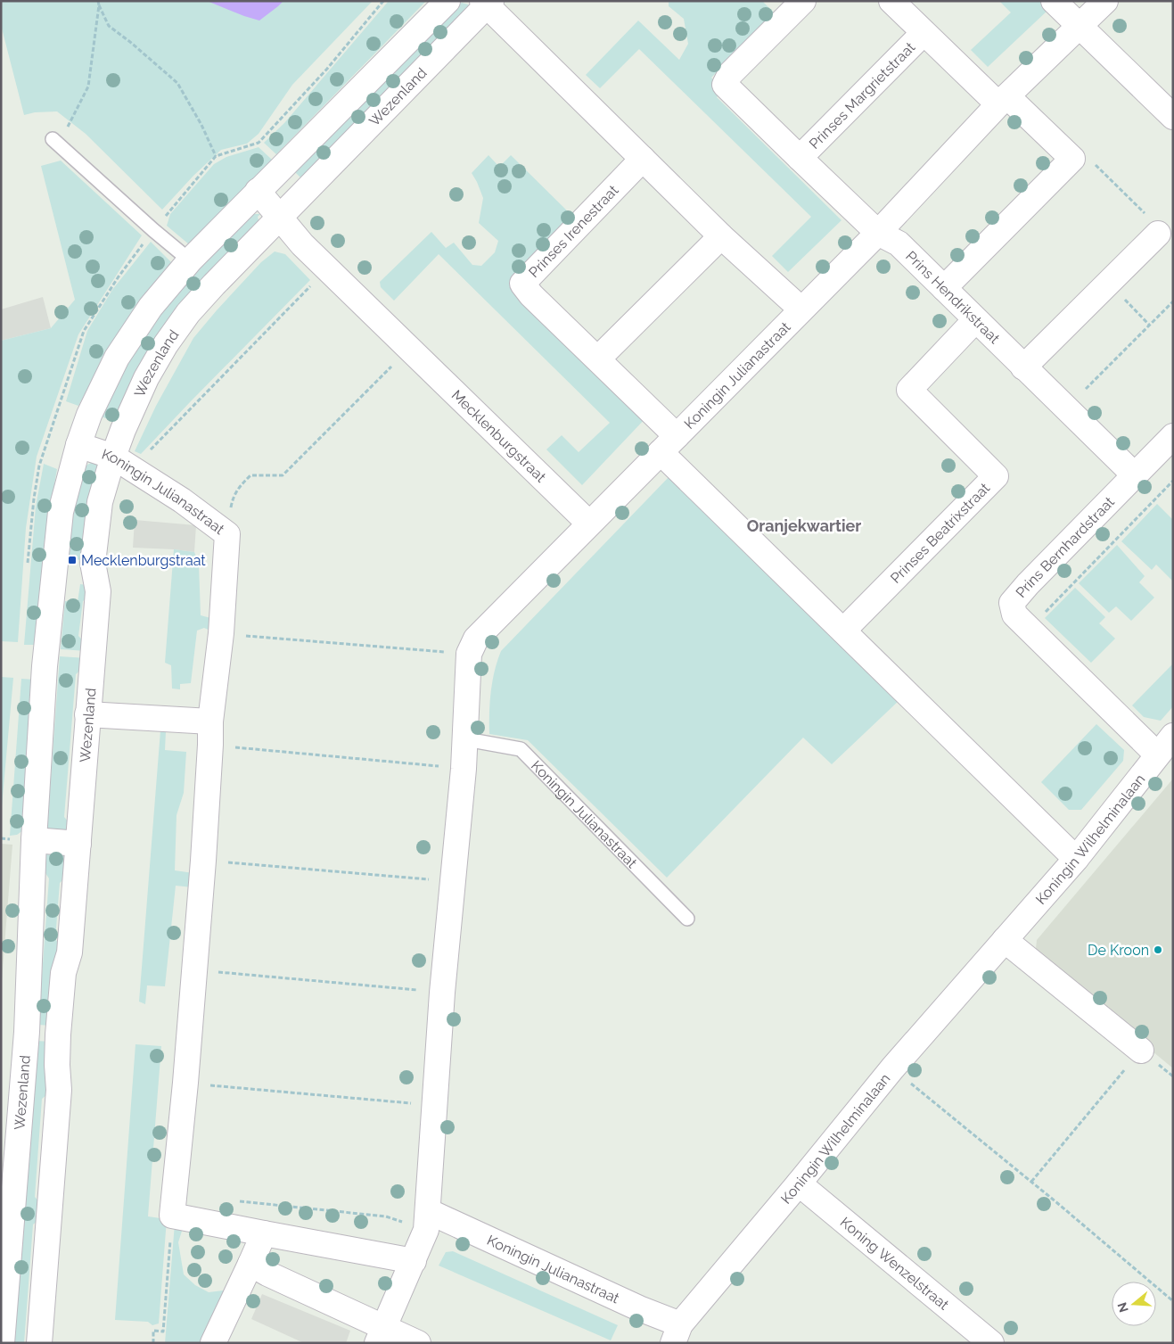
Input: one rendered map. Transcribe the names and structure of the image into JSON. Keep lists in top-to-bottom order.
{
  "streets": {
    "street": [
      "Prinses Margrietstraat",
      "Wezenland",
      "Prinses Irenestraat",
      "Prins Hendrikstraat",
      "Koningin Julianastraat",
      "Mecklenburgstraat",
      "Prinses Beatrixstraat",
      "Prins Bernhardstraat",
      "Koningin Wilhelminalaan",
      "Koning Wenzelstraat"
    ]
  },
  "crossings": [
    ["Prinses Margrietstraat", "Prins Hendrikstraat"],
    ["Prinses Margrietstraat", "Koningin Julianastraat"],
    ["Wezenland", "Koningin Julianastraat"],
    ["Wezenland", "Mecklenburgstraat"],
    ["Prinses Irenestraat", "Koningin Julianastraat"],
    ["Prins Hendrikstraat", "Koningin Julianastraat"],
    ["Prins Hendrikstraat", "Prinses Beatrixstraat"],
    ["Prins Hendrikstraat", "Prins Bernhardstraat"],
    ["Koningin Julianastraat", "Mecklenburgstraat"],
    ["Koningin Julianastraat", "Koningin Wilhelminalaan"],
    ["Prins Bernhardstraat", "Koningin Wilhelminalaan"],
    ["Koningin Wilhelminalaan", "Koning Wenzelstraat"]
  ],
  "districts": ["Oranjekwartier"],
  "places": {
    "transit": ["Mecklenburgstraat"],
    "other": ["De Kroon"]
  },
  "north": "left"
}
